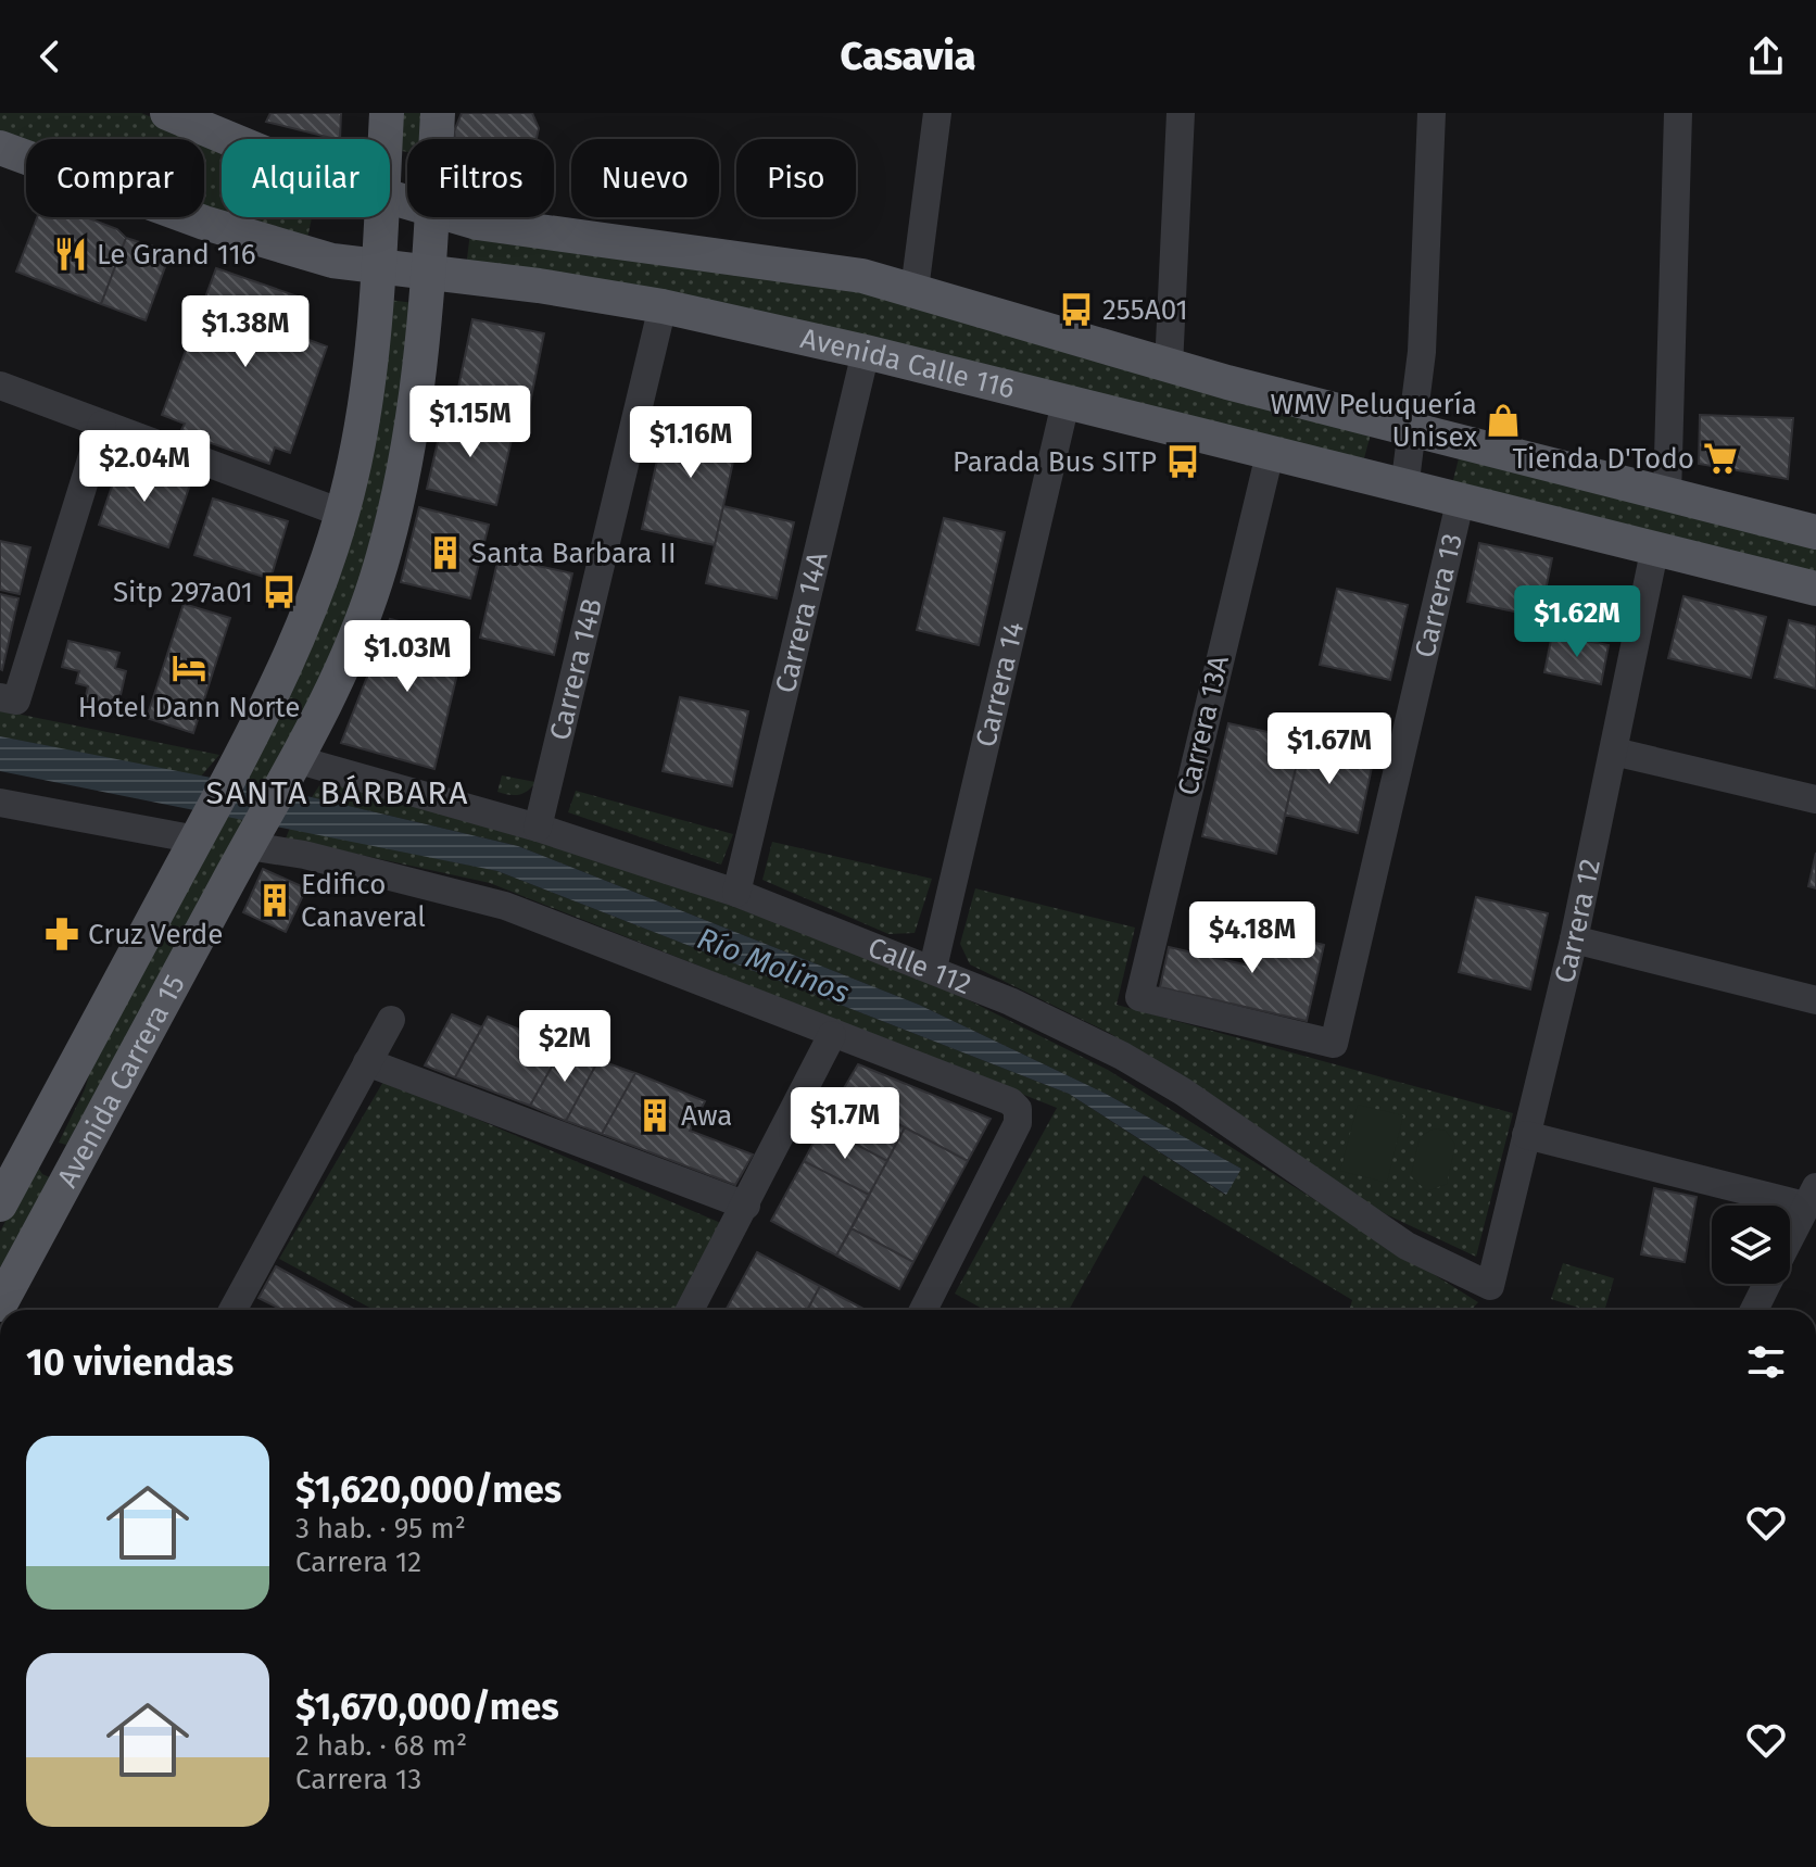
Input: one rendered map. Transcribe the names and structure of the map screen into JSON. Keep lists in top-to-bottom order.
{
  "streets": {
    "main road": ["Avenida Calle 116", "Avenida Carrera 15"],
    "street": [
      "Carrera 13",
      "Carrera 14A",
      "Carrera 14B",
      "Carrera 14",
      "Carrera 13A",
      "Carrera 12",
      "Calle 112"
    ]
  },
  "crossings": [
    ["Avenida Calle 116", "Carrera 13"],
    ["Avenida Calle 116", "Carrera 14A"],
    ["Avenida Calle 116", "Carrera 14B"],
    ["Avenida Calle 116", "Carrera 14"],
    ["Avenida Calle 116", "Carrera 13A"],
    ["Avenida Calle 116", "Carrera 12"],
    ["Avenida Calle 116", "Avenida Carrera 15"],
    ["Carrera 13", "Carrera 13A"],
    ["Carrera 14A", "Calle 112"],
    ["Carrera 14B", "Calle 112"],
    ["Carrera 14", "Calle 112"],
    ["Carrera 12", "Calle 112"],
    ["Calle 112", "Avenida Carrera 15"]
  ],
  "districts": ["SANTA BÁRBARA"],
  "water": ["Río Molinos"],
  "places": {
    "restaurant": ["Le Grand 116"],
    "bus stop": ["255A01", "Parada Bus SITP", "Sitp 297a01"],
    "shop": ["WMV Peluquería Unisex"],
    "supermarket": ["Tienda D'Todo"],
    "building": ["Santa Barbara II", "Edifico Canaveral", "Awa"],
    "hotel": ["Hotel Dann Norte"],
    "pharmacy": ["Cruz Verde"]
  },
  "page": {
    "header": "Casavia",
    "chip": [
      "Comprar",
      "Alquilar",
      "Filtros",
      "Nuevo",
      "Piso"
    ],
    "price": [
      "$1.38M",
      "$1.15M",
      "$1.16M",
      "$2.04M",
      "$1.62M",
      "$1.03M",
      "$1.67M",
      "$4.18M",
      "$2M",
      "$1.7M"
    ],
    "heading": "10 viviendas",
    "list": [
      {
        "name": "$1,620,000/mes",
        "note": "3 hab. · 95 m² · Carrera 12"
      },
      {
        "name": "$1,670,000/mes",
        "note": "2 hab. · 68 m² · Carrera 13"
      }
    ]
  }
}
